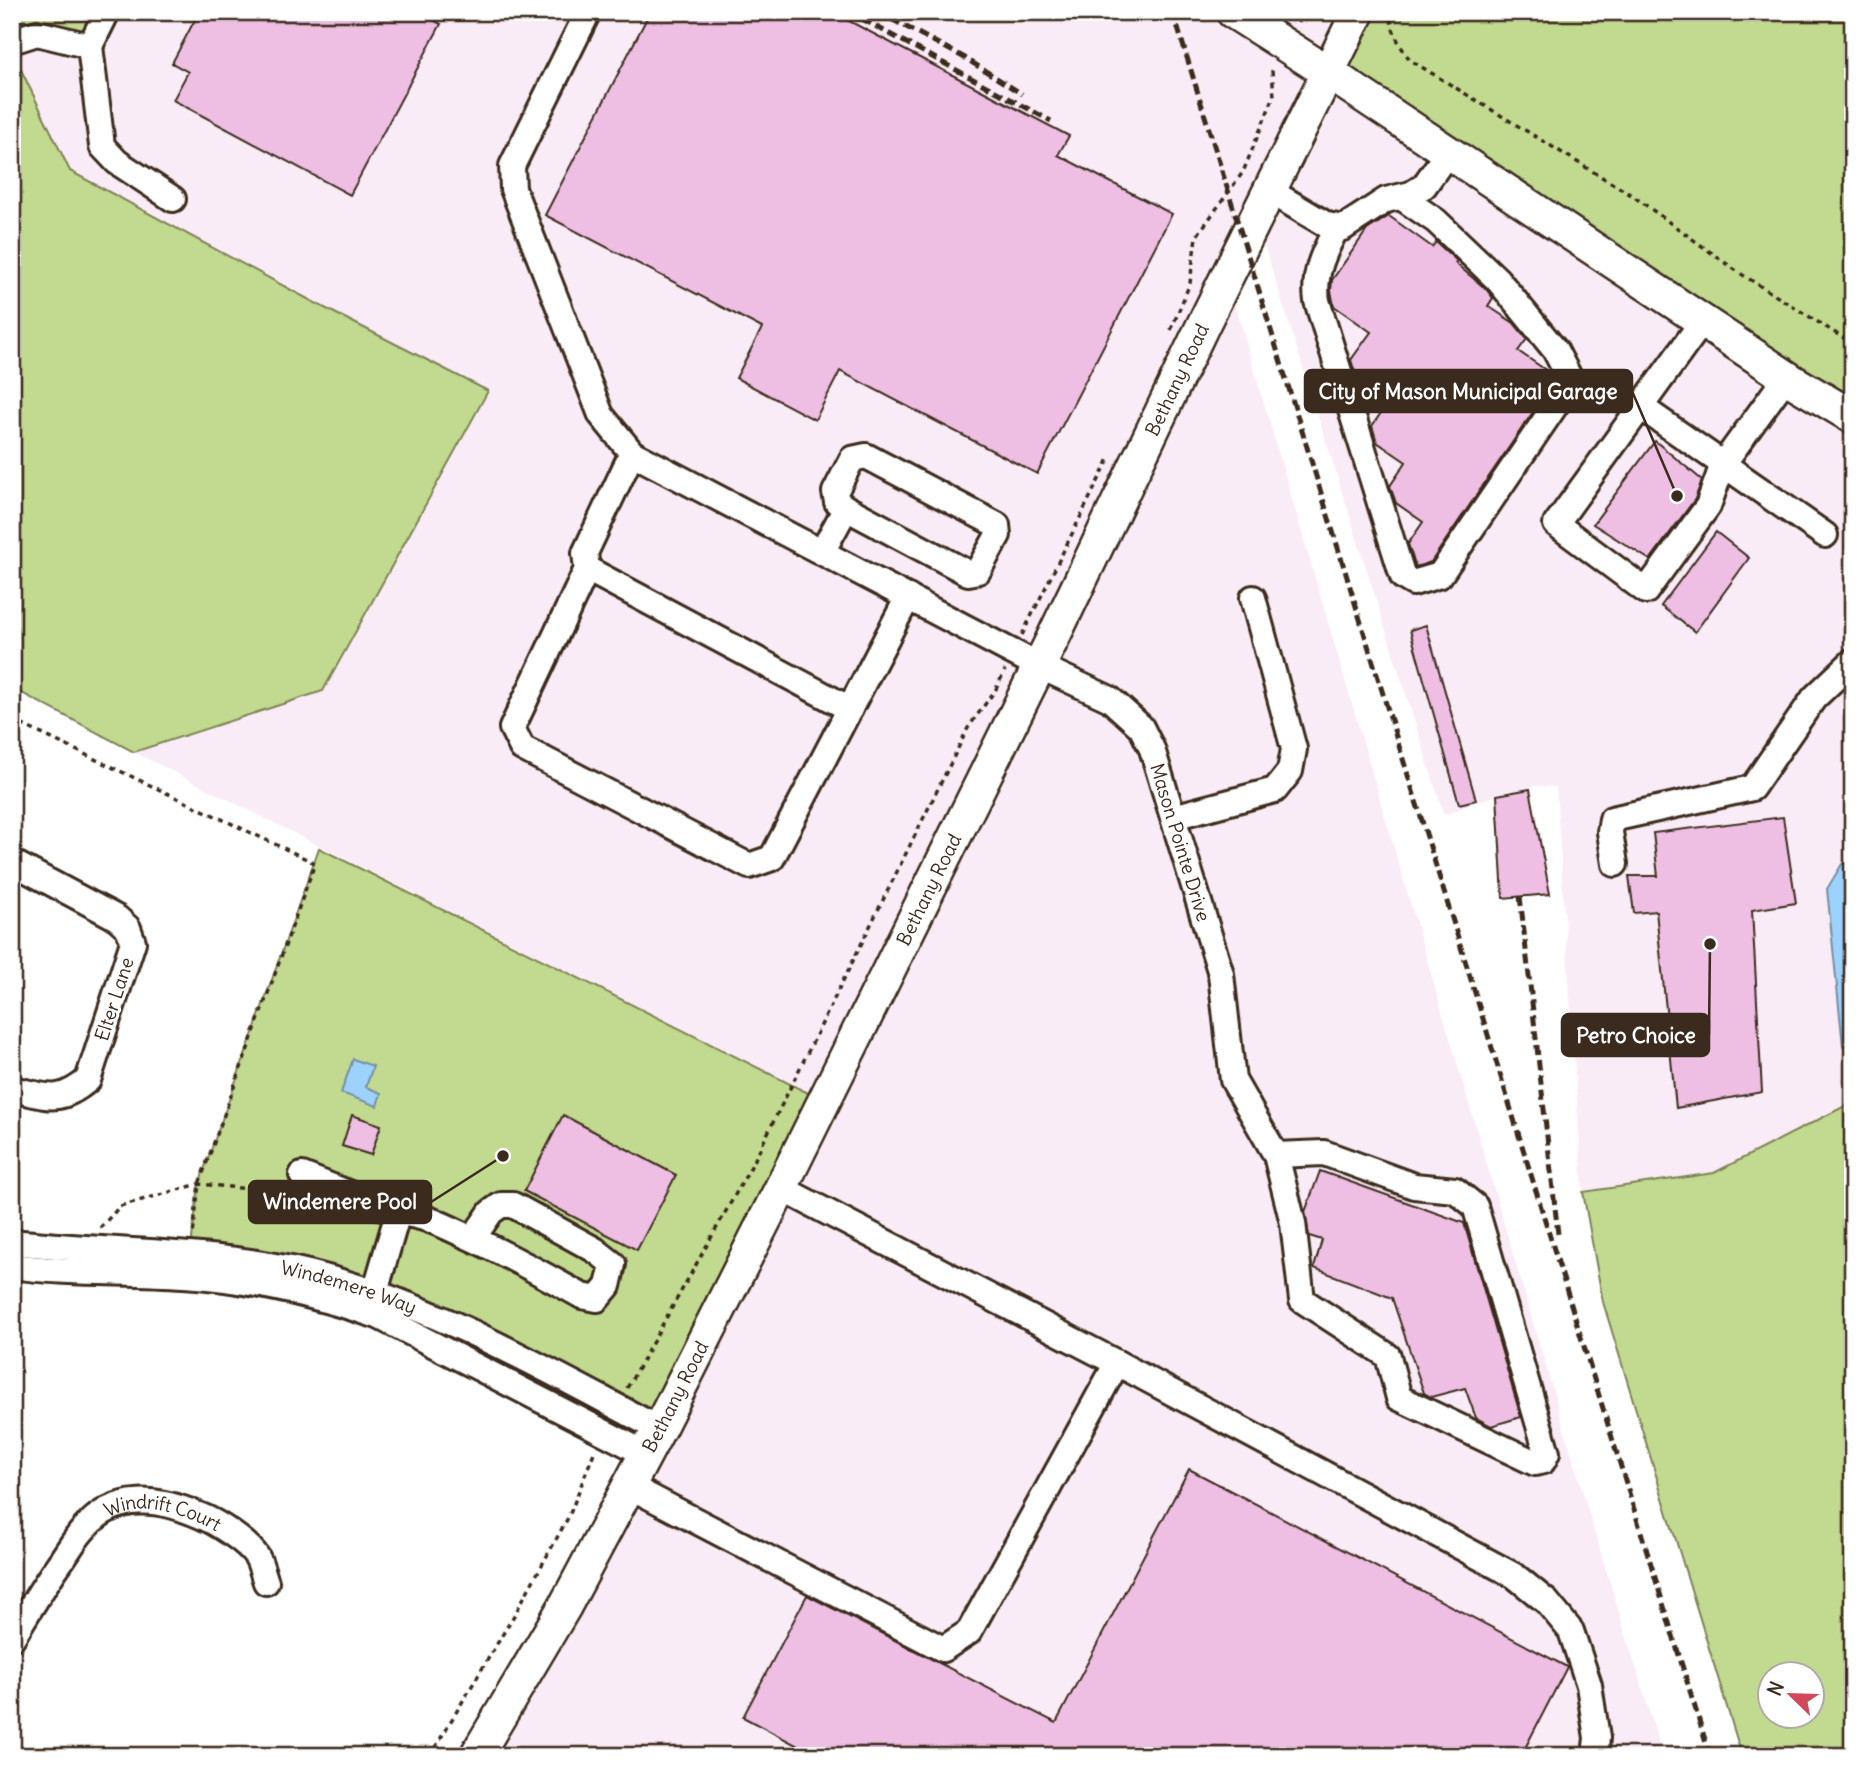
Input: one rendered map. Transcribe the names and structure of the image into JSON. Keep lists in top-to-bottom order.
{
  "streets": {
    "main road": ["Bethany Road"],
    "street": [
      "Mason Pointe Drive",
      "Elter Lane",
      "Windemere Way",
      "Windrift Court"
    ]
  },
  "crossings": [
    ["Bethany Road", "Mason Pointe Drive"],
    ["Bethany Road", "Windemere Way"]
  ],
  "places": ["City of Mason Municipal Garage", "Petro Choice", "Windemere Pool"],
  "north": "top left"
}
